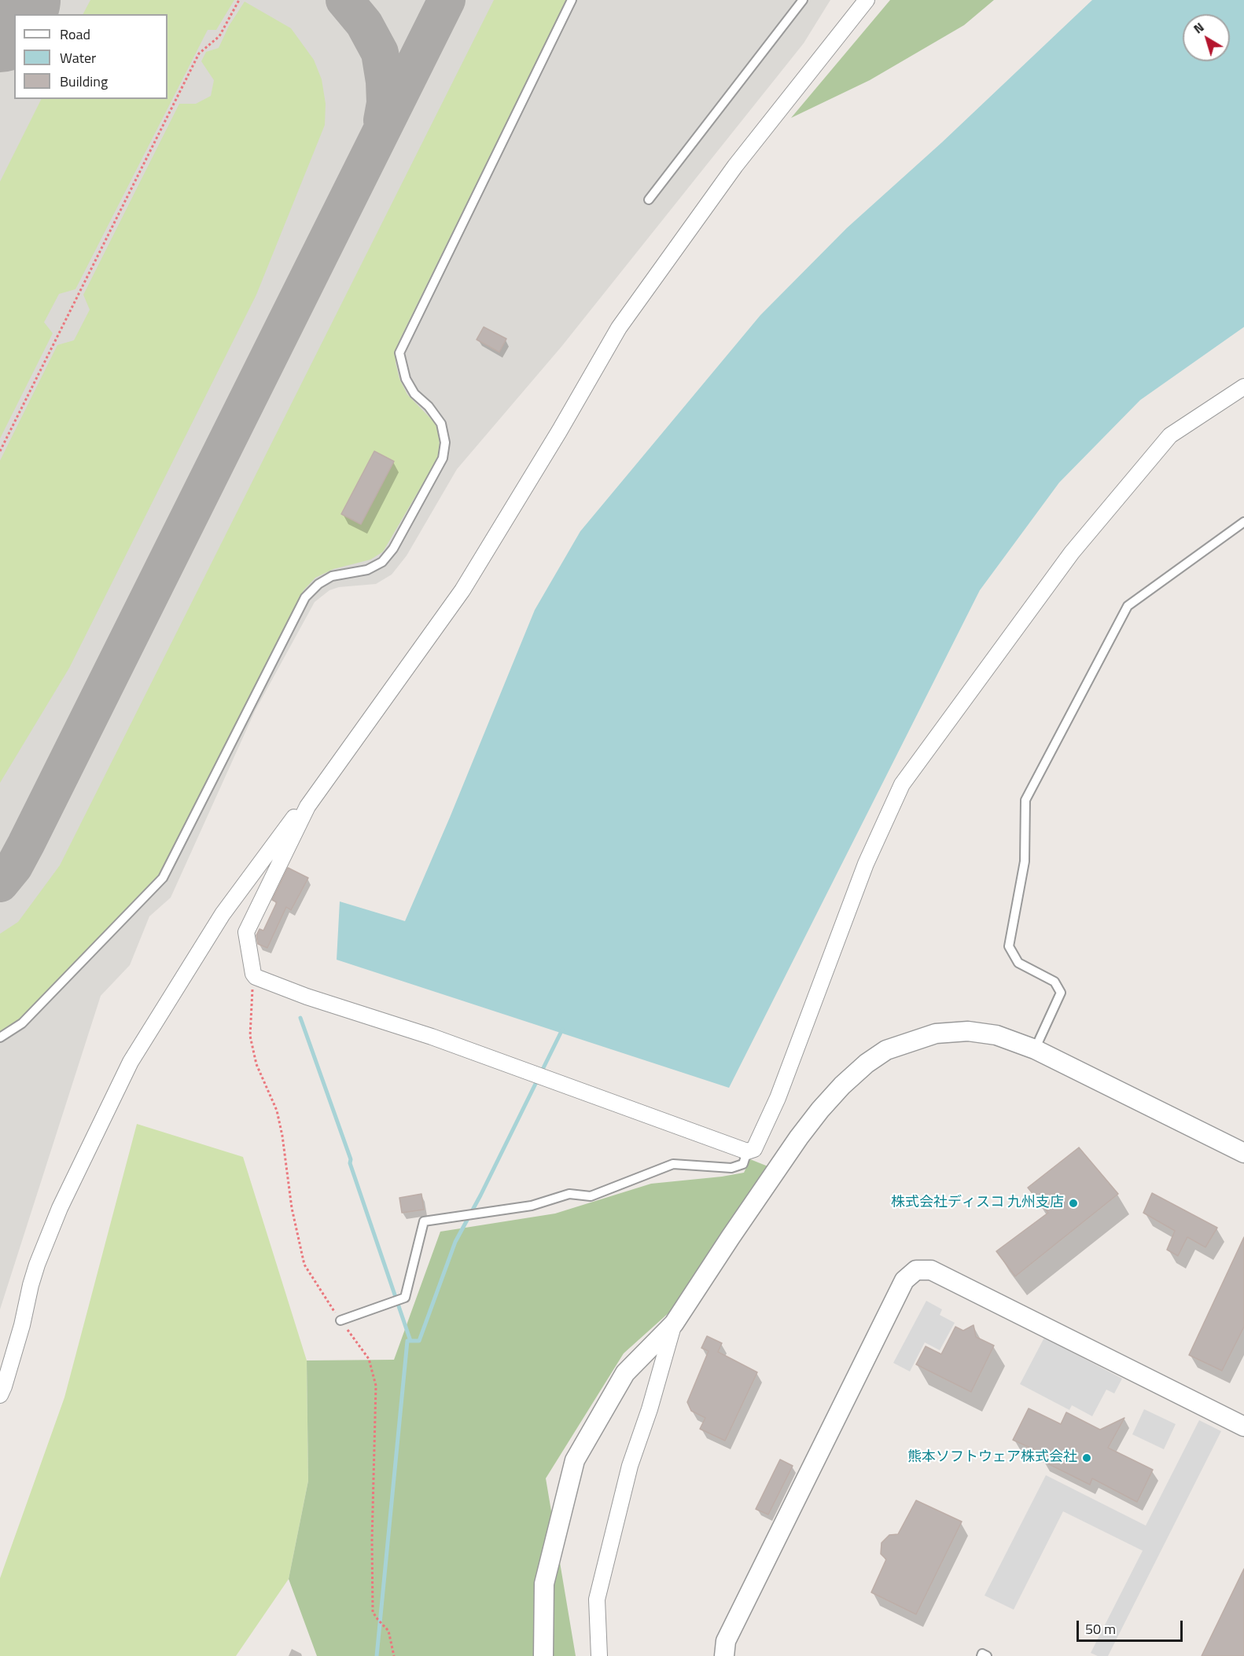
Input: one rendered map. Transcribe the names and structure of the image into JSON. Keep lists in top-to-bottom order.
{
  "places": ["株式会社ディスコ 九州支店", "熊本ソフトウェア株式会社"],
  "legend": ["Road", "Water", "Building"],
  "scale_bar": "50 m",
  "north": "top left"
}
